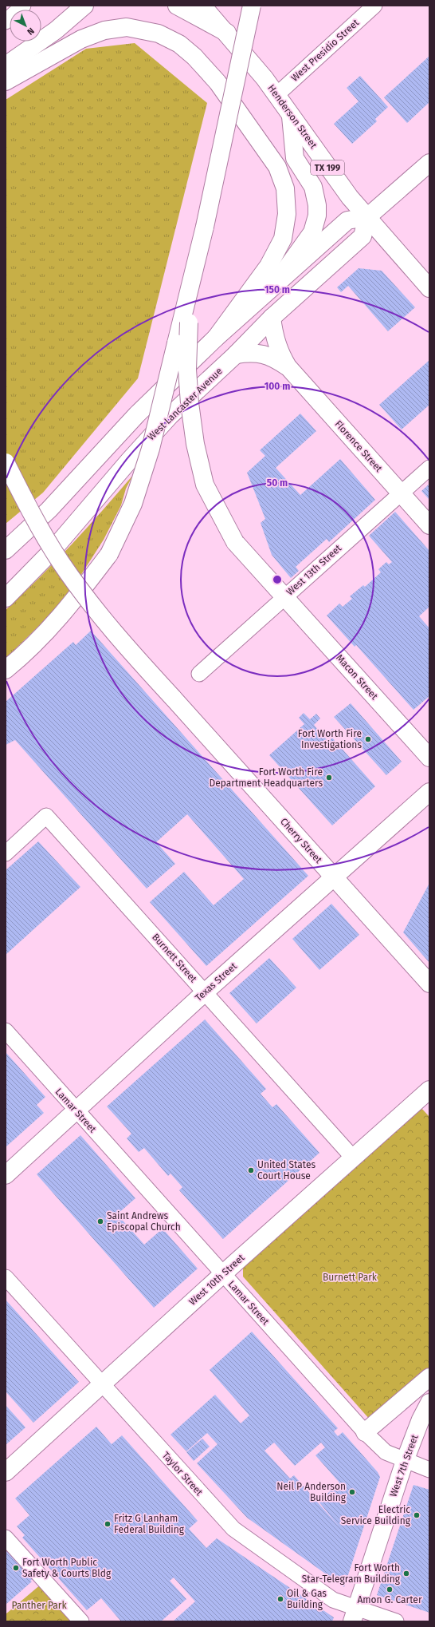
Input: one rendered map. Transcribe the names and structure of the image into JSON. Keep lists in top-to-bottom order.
{
  "streets": {
    "main road": [
      "Henderson Street",
      "TX 199",
      "West Lancaster Avenue",
      "Florence Street",
      "Macon Street",
      "Cherry Street",
      "Texas Street",
      "West 10th Street",
      "West 7th Street"
    ],
    "street": [
      "West Presidio Street",
      "West 13th Street",
      "Burnett Street",
      "Lamar Street",
      "Taylor Street"
    ]
  },
  "crossings": [
    ["West Presidio Street", "Henderson Street"],
    ["Henderson Street", "West Lancaster Avenue"],
    ["West Lancaster Avenue", "Florence Street"],
    ["Florence Street", "West 13th Street"],
    ["West 13th Street", "Macon Street"],
    ["Cherry Street", "Texas Street"],
    ["Burnett Street", "Texas Street"],
    ["Burnett Street", "West 10th Street"],
    ["Texas Street", "Lamar Street"],
    ["Lamar Street", "West 10th Street"],
    ["Lamar Street", "West 7th Street"],
    ["West 10th Street", "Taylor Street"],
    ["West 7th Street", "Taylor Street"]
  ],
  "parks": ["Burnett Park", "Panther Park"],
  "places": [
    "Fort Worth Fire Investigations",
    "Fort Worth Fire Department Headquarters",
    "United States Court House",
    "Saint Andrews Episcopal Church",
    "Neil P Anderson Building",
    "Electric Service Building",
    "Fritz G Lanham Federal Building",
    "Fort Worth Public Safety & Courts Bldg",
    "Fort Worth Star-Telegram Building",
    "Amon G. Carter",
    "Oil & Gas Building"
  ],
  "north": "bottom right",
  "rings": ["150 m", "100 m", "50 m"]
}
